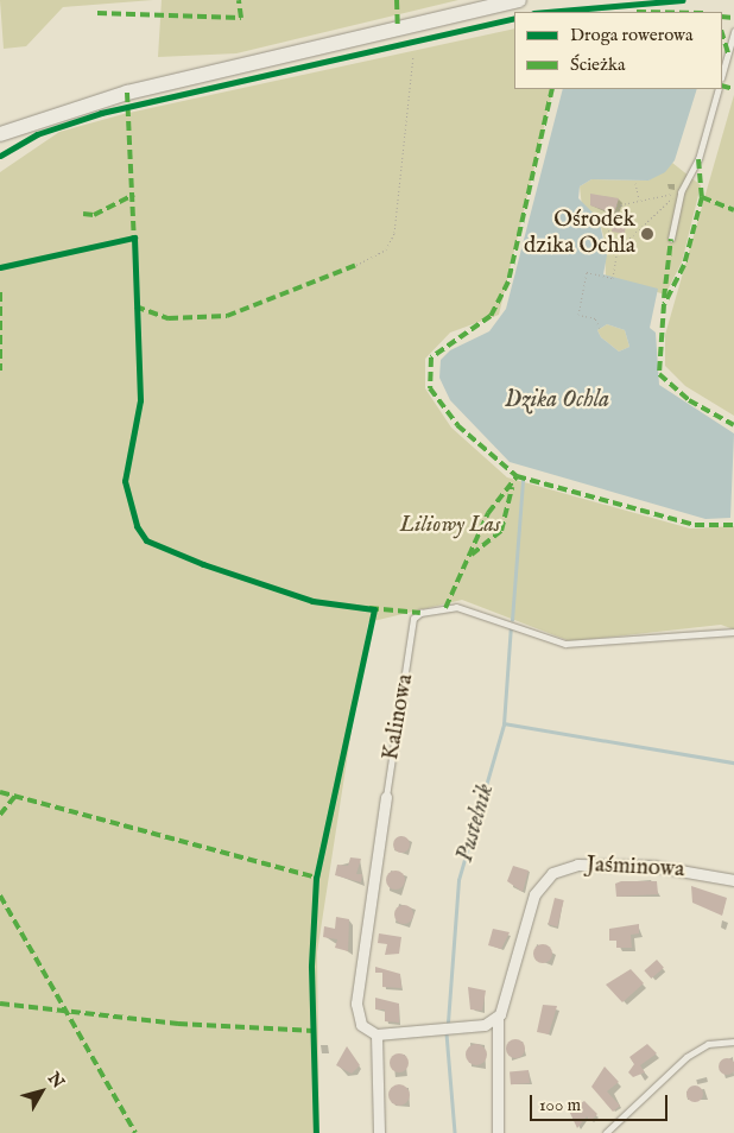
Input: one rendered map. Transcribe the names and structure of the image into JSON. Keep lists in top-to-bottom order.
{
  "streets": {
    "street": ["Kalinowa", "Jaśminowa"]
  },
  "water": ["Dzika Ochla", "Pustelnik"],
  "parks": ["Liliowy Las"],
  "places": ["Ośrodek dzika Ochla"],
  "legend": ["Droga rowerowa", "Ścieżka"],
  "scale_bar": "100 m",
  "north": "top right"
}
